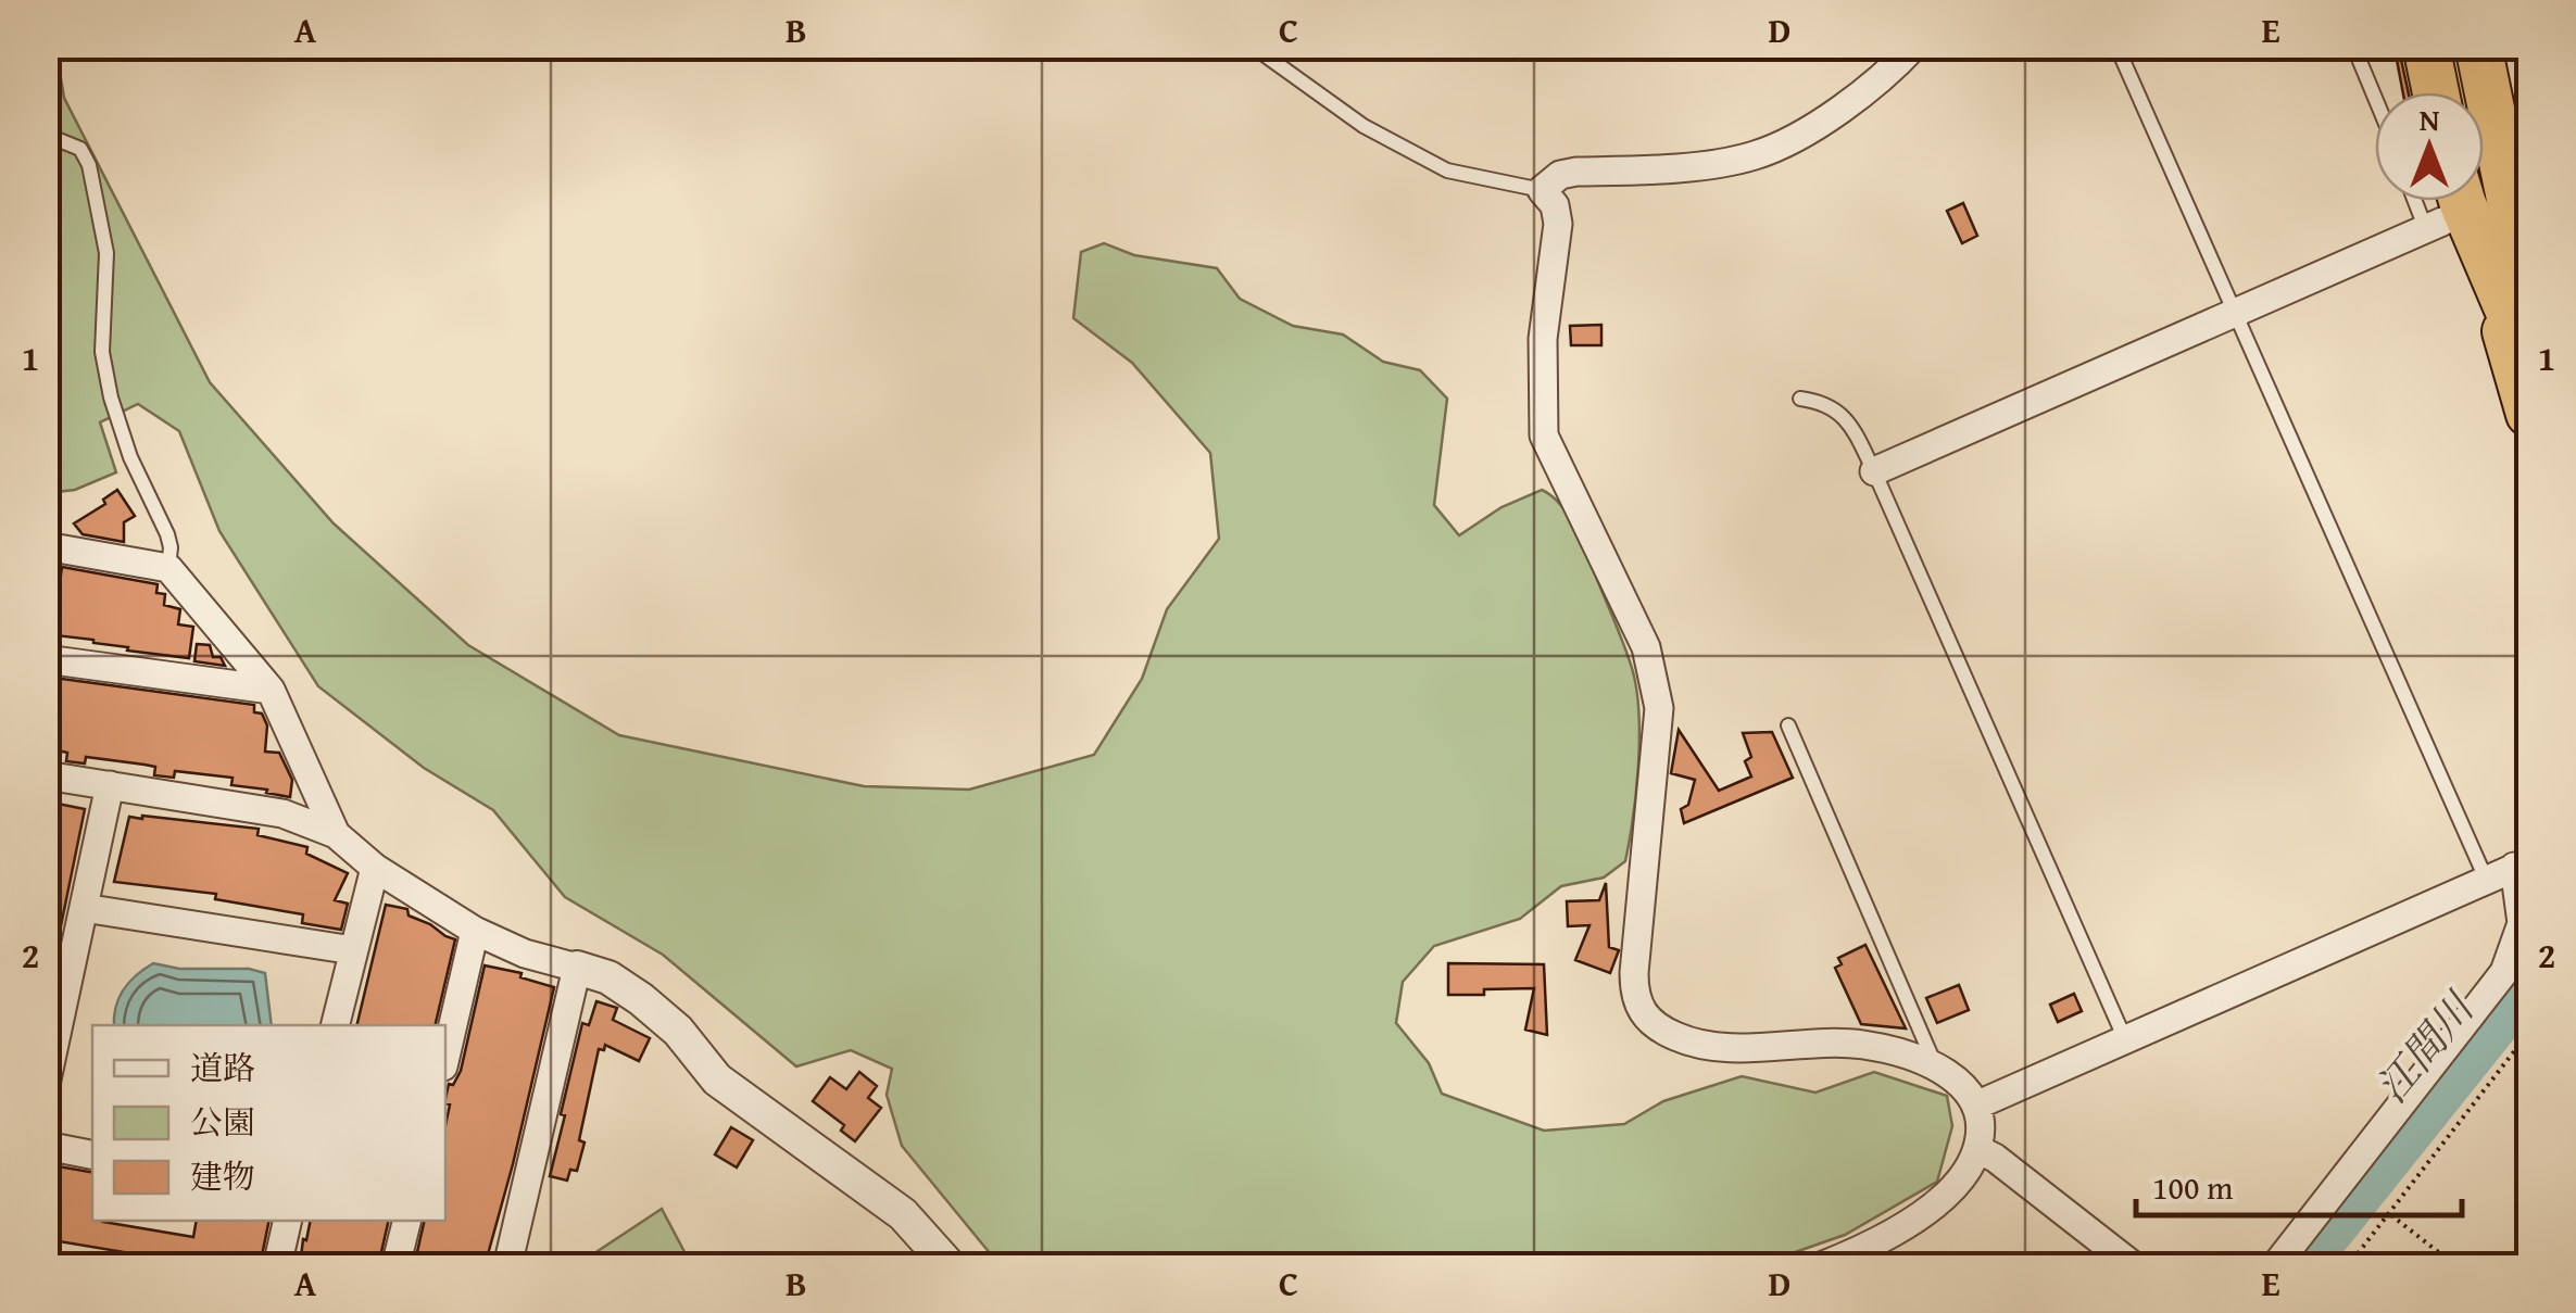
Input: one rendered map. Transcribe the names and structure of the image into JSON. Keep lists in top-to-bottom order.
{
  "water": ["江間川"],
  "legend": ["道路", "公園", "建物"],
  "scale_bar": "100 m",
  "north": "top",
  "grid": {
    "columns": [
      "A",
      "B",
      "C",
      "D",
      "E"
    ],
    "rows": ["1", "2"]
  }
}
